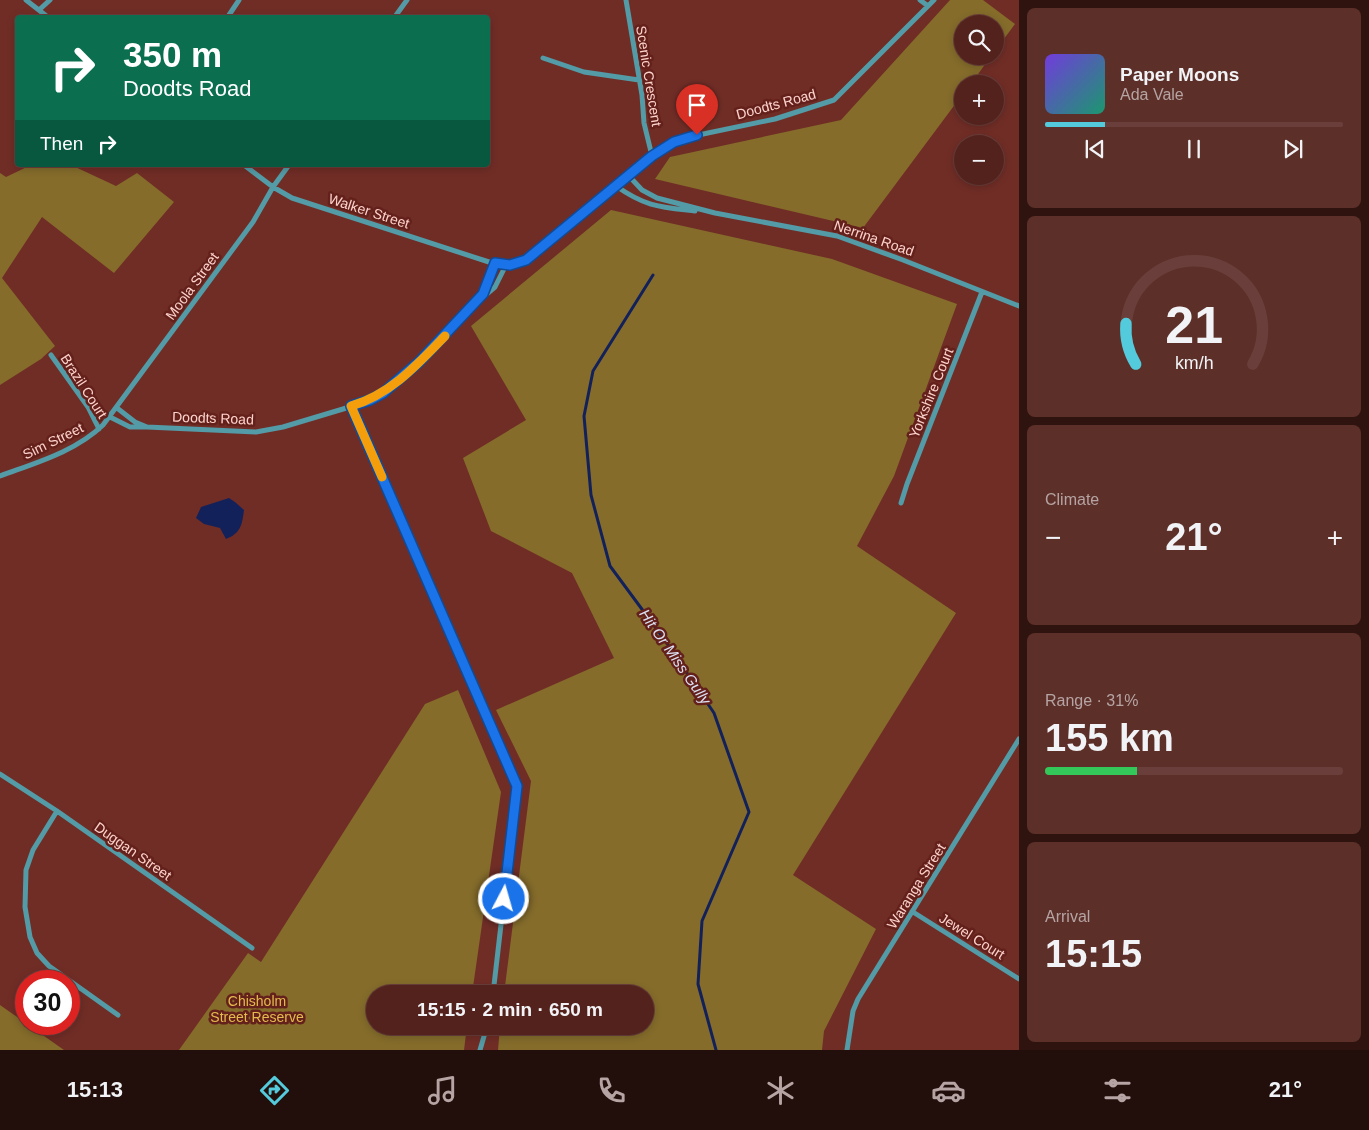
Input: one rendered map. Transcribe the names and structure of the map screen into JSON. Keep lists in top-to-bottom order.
{
  "streets": {
    "street": [
      "Scenic Crescent",
      "Doodts Road",
      "Walker Street",
      "Nerrina Road",
      "Moola Street",
      "Brazil Court",
      "Yorkshire Court",
      "Sim Street",
      "Duggan Street",
      "Waranga Street",
      "Jewel Court"
    ]
  },
  "crossings": [
    ["Scenic Crescent", "Doodts Road"],
    ["Doodts Road", "Walker Street"],
    ["Doodts Road", "Nerrina Road"],
    ["Doodts Road", "Moola Street"],
    ["Doodts Road", "Sim Street"],
    ["Walker Street", "Moola Street"],
    ["Nerrina Road", "Yorkshire Court"],
    ["Moola Street", "Sim Street"],
    ["Brazil Court", "Sim Street"],
    ["Waranga Street", "Jewel Court"]
  ],
  "water": ["Hit Or Miss Gully"],
  "parks": ["Chisholm Street Reserve"],
  "page": {
    "map_buttons": ["+", "−"],
    "turn": ["350 m", "Doodts Road"],
    "song": ["Paper Moons", "Ada Vale"],
    "then": "Then",
    "tile": [
      "Climate",
      ["Range · 31%", "155 km"],
      ["Arrival", "15:15"]
    ],
    "heat": ["−", "21°", "+"],
    "limit": "30",
    "trip": "15:15 · 2 min · 650 m",
    "tabs": ["15:13", "21°"],
    "gauge": ["21", "km/h"]
  }
}
